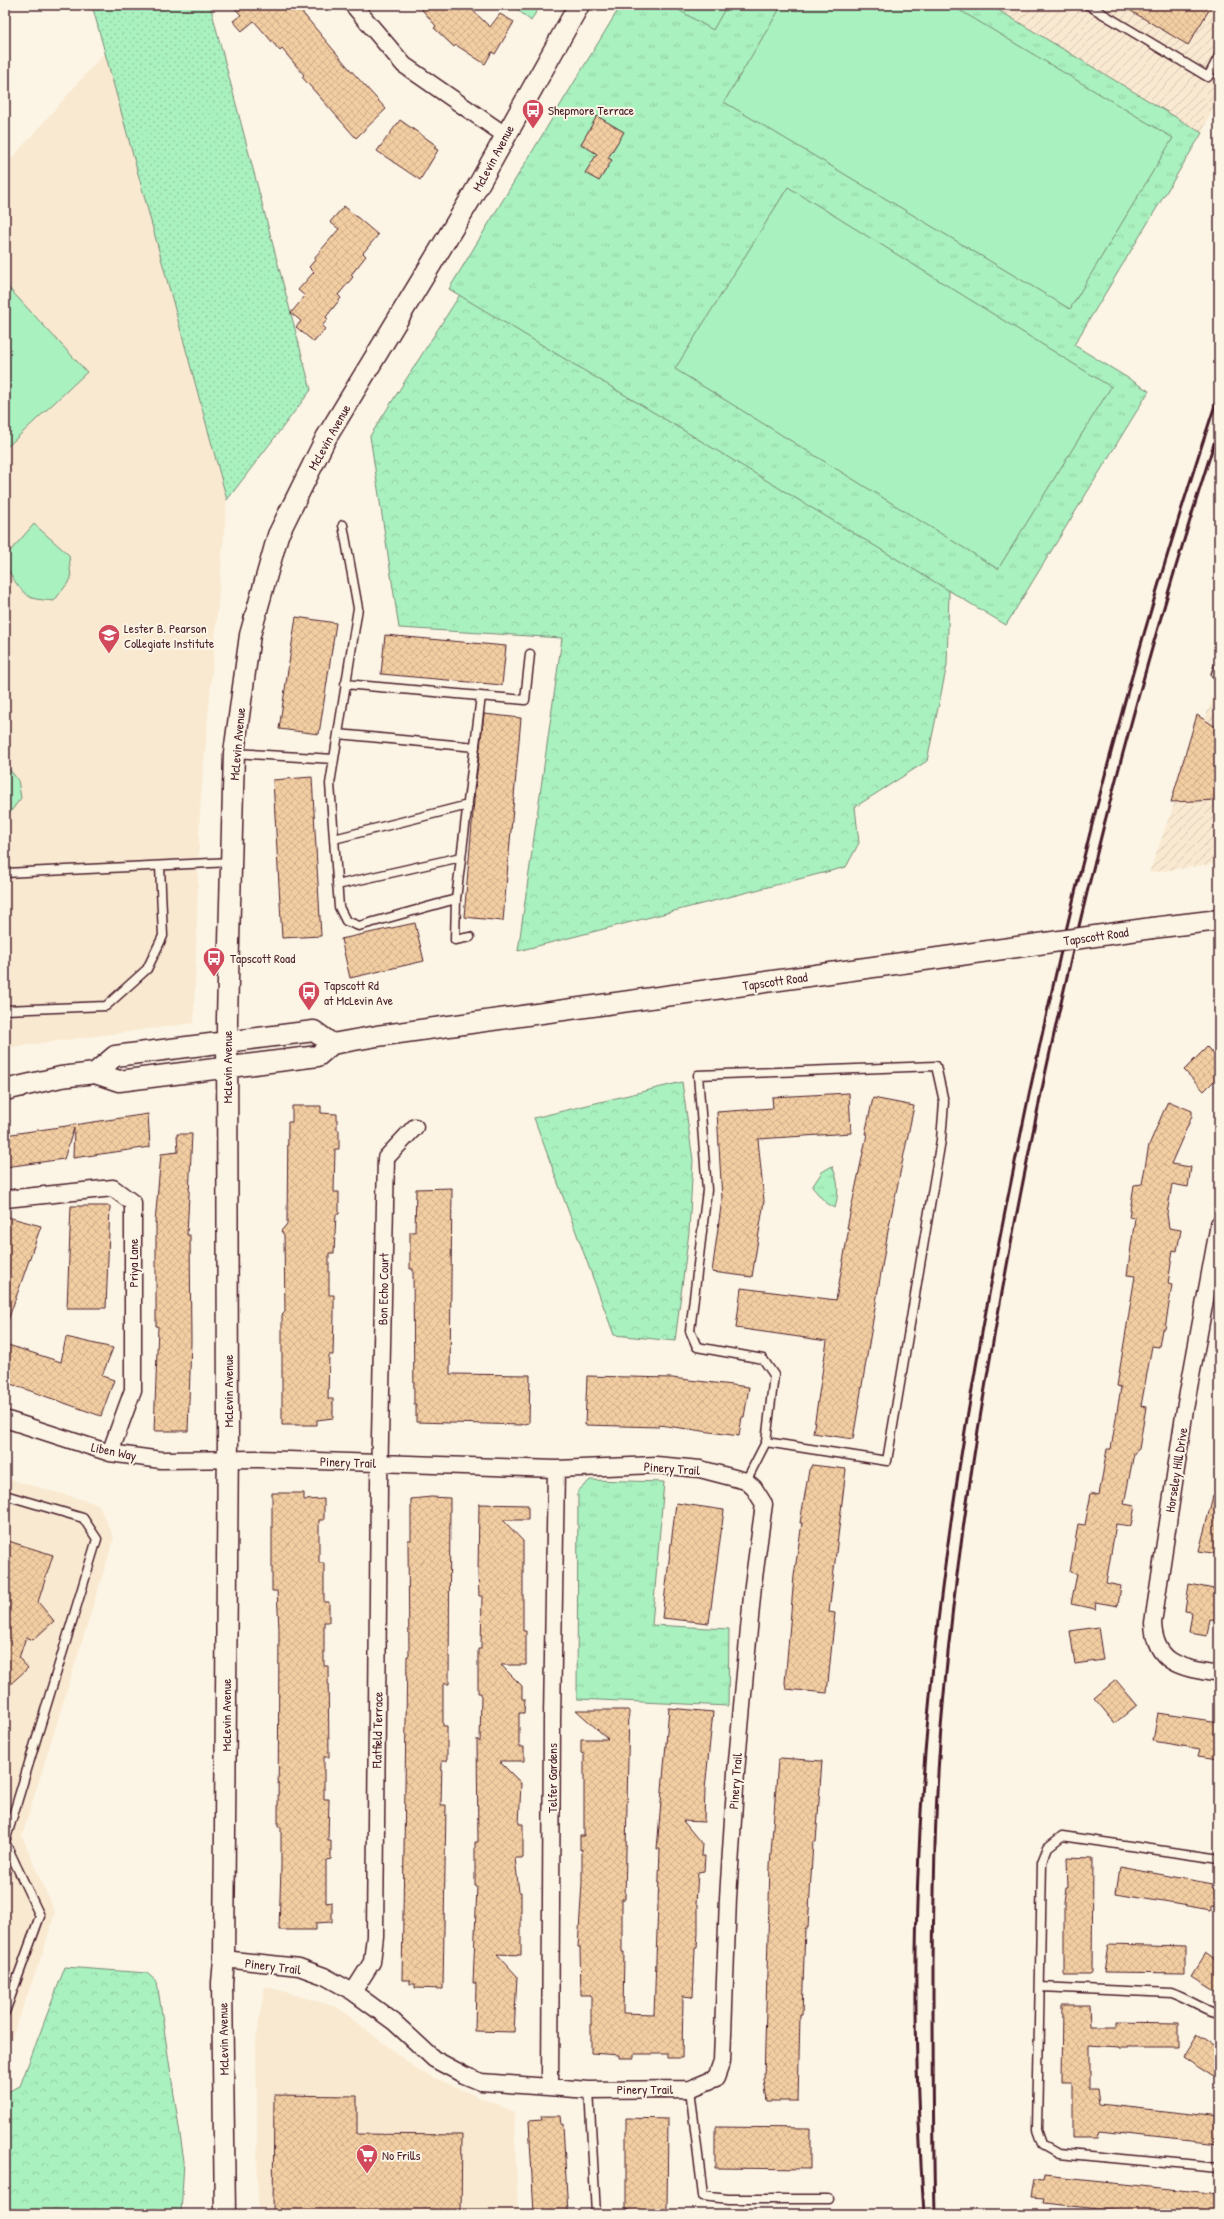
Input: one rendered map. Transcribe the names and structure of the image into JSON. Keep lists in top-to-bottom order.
{
  "streets": {
    "street": [
      "McLevin Avenue",
      "Tapscott Road",
      "Priya Lane",
      "Bon Echo Court",
      "Liben Way",
      "Pinery Trail",
      "Horseley Hill Drive",
      "Flatfield Terrace",
      "Telfer Gardens"
    ]
  },
  "crossings": [
    ["McLevin Avenue", "Liben Way"],
    ["McLevin Avenue", "Pinery Trail"],
    ["Priya Lane", "Liben Way"],
    ["Bon Echo Court", "Pinery Trail"],
    ["Bon Echo Court", "Flatfield Terrace"],
    ["Liben Way", "Pinery Trail"],
    ["Pinery Trail", "Flatfield Terrace"],
    ["Pinery Trail", "Telfer Gardens"]
  ],
  "places": {
    "bus stop": ["Shepmore Terrace", "Tapscott Road", "Tapscott Rd at McLevin Ave"],
    "school or university": ["Lester B. Pearson Collegiate Institute"],
    "supermarket": ["No Frills"]
  }
}
